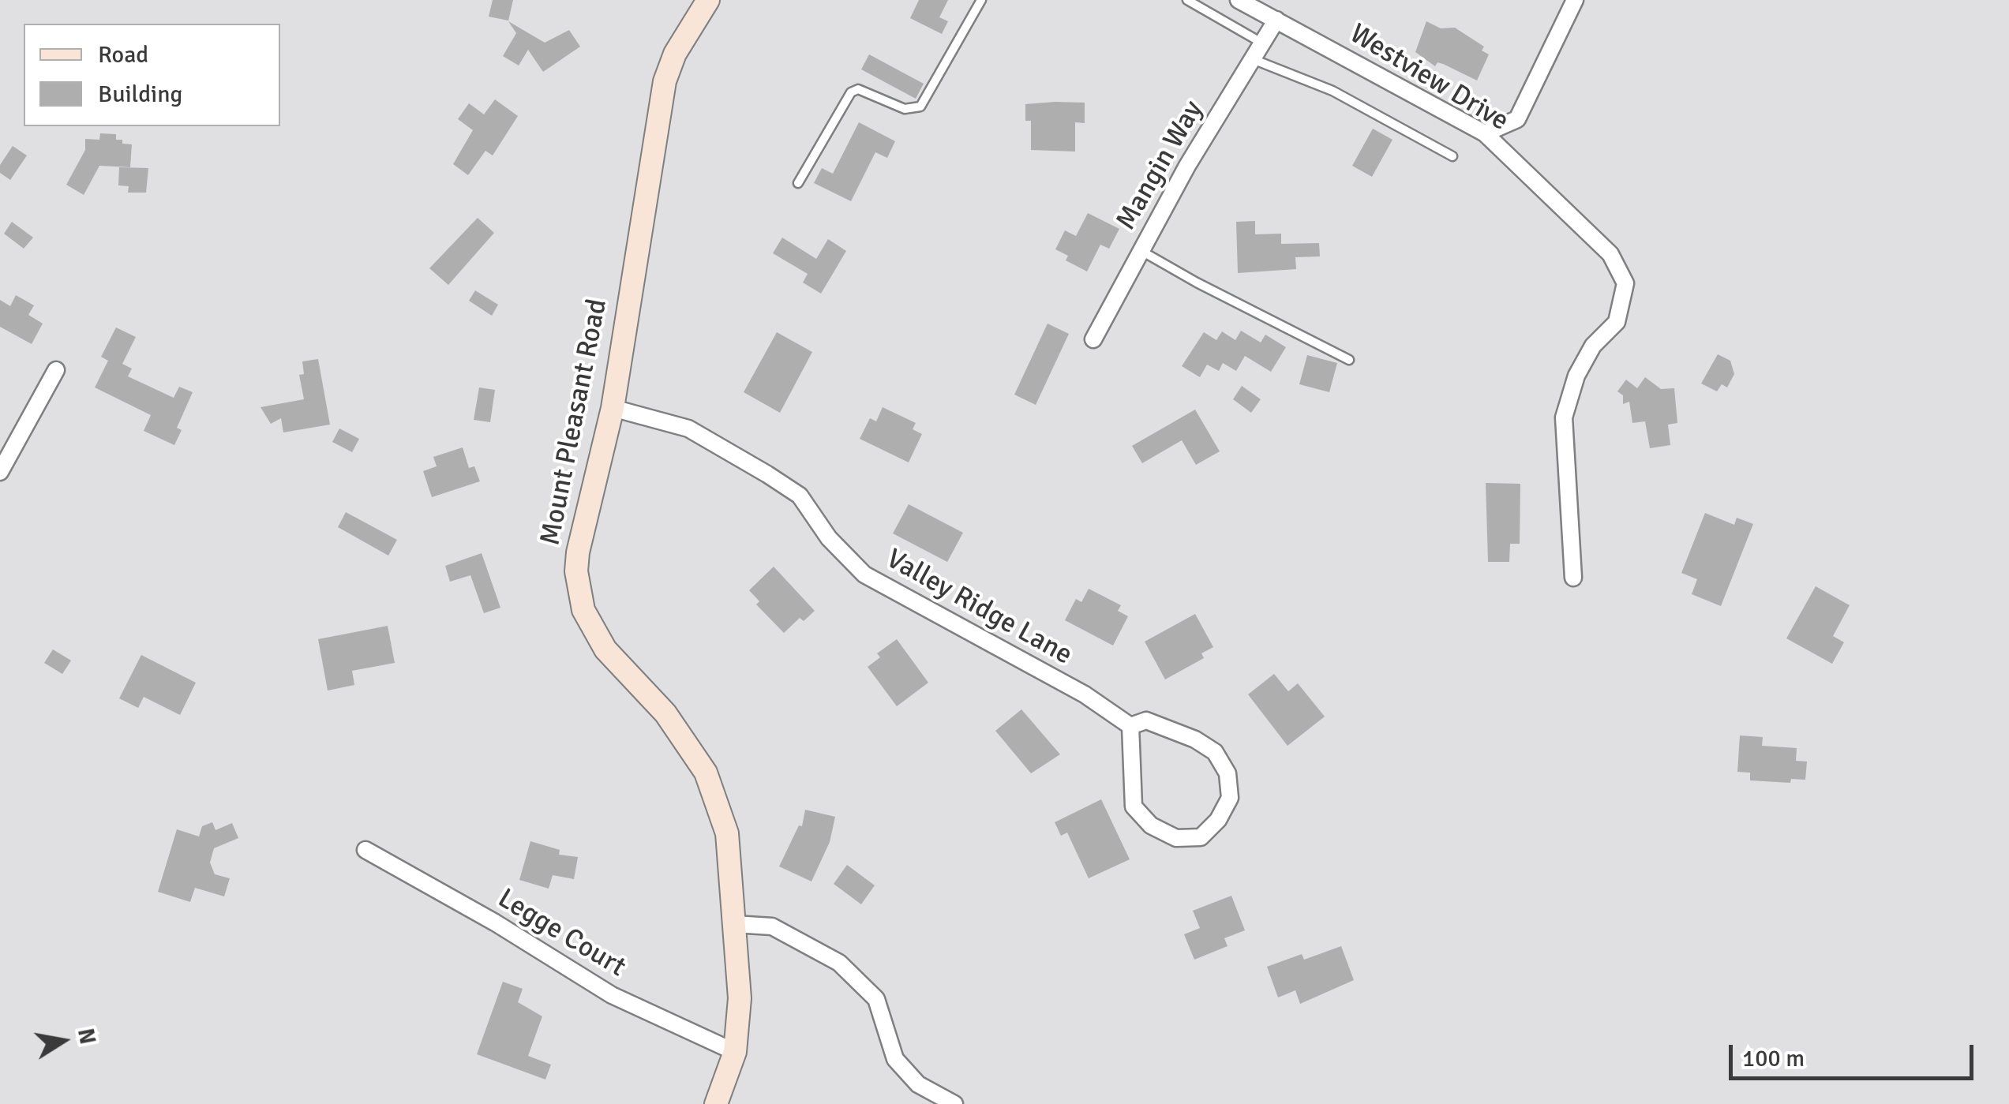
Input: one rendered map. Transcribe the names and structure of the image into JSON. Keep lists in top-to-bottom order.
{
  "streets": {
    "street": [
      "Westview Drive",
      "Mangin Way",
      "Mount Pleasant Road",
      "Valley Ridge Lane",
      "Legge Court"
    ]
  },
  "crossings": [
    ["Westview Drive", "Mangin Way"],
    ["Mount Pleasant Road", "Valley Ridge Lane"],
    ["Mount Pleasant Road", "Legge Court"]
  ],
  "legend": ["Road", "Building"],
  "scale_bar": "100 m",
  "north": "right"
}
